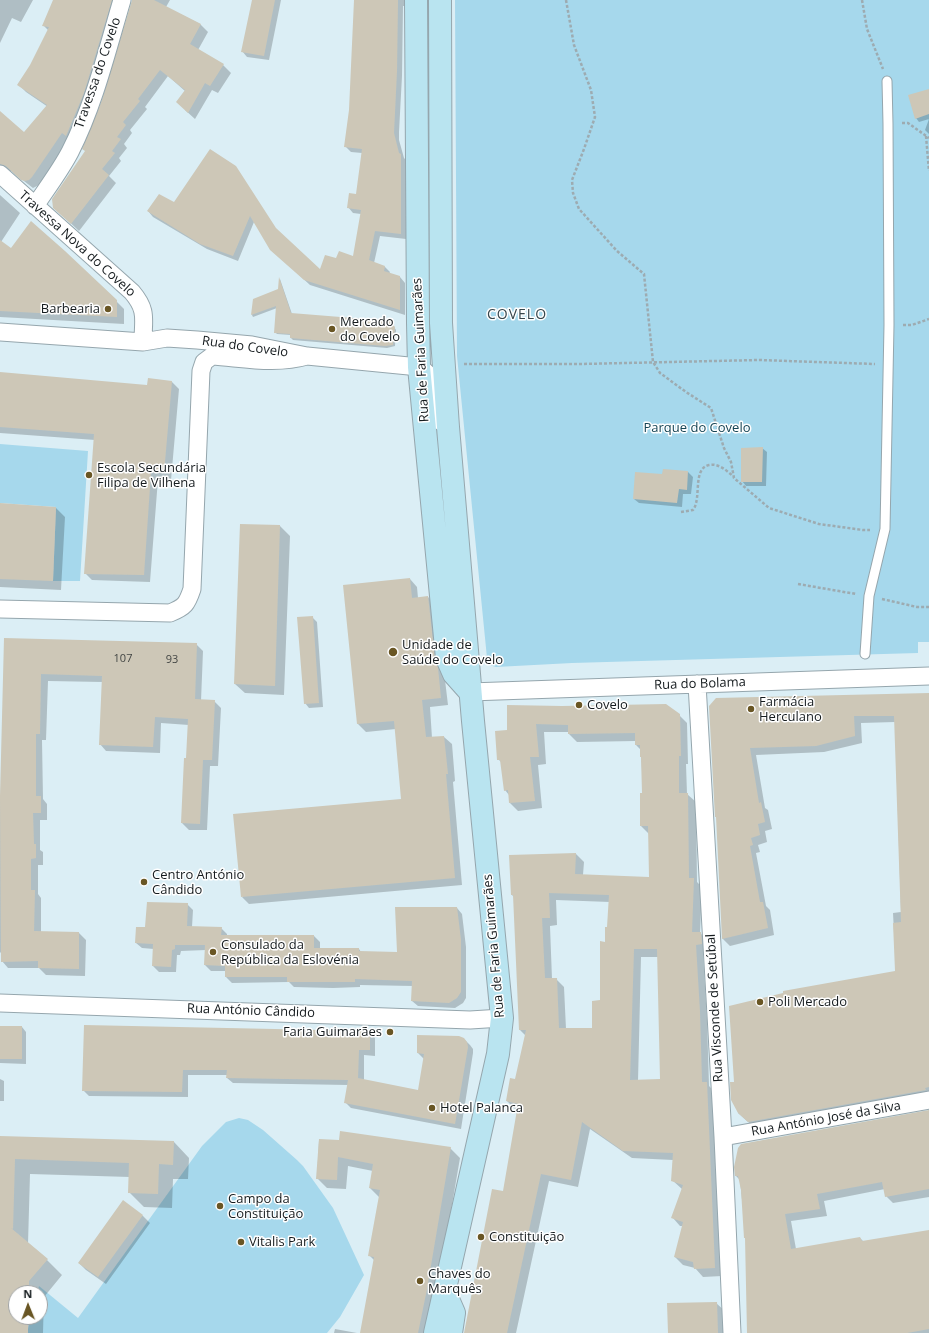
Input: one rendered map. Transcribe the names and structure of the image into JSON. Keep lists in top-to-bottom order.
{
  "streets": {
    "main road": ["Rua de Faria Guimarães"],
    "street": [
      "Travessa do Covelo",
      "Travessa Nova do Covelo",
      "Rua do Covelo",
      "Rua do Bolama",
      "Rua Visconde de Setúbal",
      "Rua António Cândido",
      "Rua António José da Silva"
    ]
  },
  "crossings": [
    ["Travessa do Covelo", "Travessa Nova do Covelo"],
    ["Travessa Nova do Covelo", "Rua do Covelo"],
    ["Rua do Covelo", "Rua de Faria Guimarães"],
    ["Rua de Faria Guimarães", "Rua do Bolama"],
    ["Rua de Faria Guimarães", "Rua António Cândido"],
    ["Rua do Bolama", "Rua Visconde de Setúbal"],
    ["Rua Visconde de Setúbal", "Rua António José da Silva"]
  ],
  "districts": ["COVELO"],
  "parks": ["Parque do Covelo"],
  "places": [
    "Barbearia",
    "Mercado do Covelo",
    "Escola Secundária Filipa de Vilhena",
    "Unidade de Saúde do Covelo",
    "Covelo",
    "Farmácia Herculano",
    "Centro António Cândido",
    "Consulado da República da Eslovénia",
    "Poli Mercado",
    "Faria Guimarães",
    "Hotel Palanca",
    "Campo da Constituição",
    "Constituição",
    "Vitalis Park",
    "Chaves do Marquês"
  ],
  "house_numbers": ["107", "93"],
  "north": "top"
}
